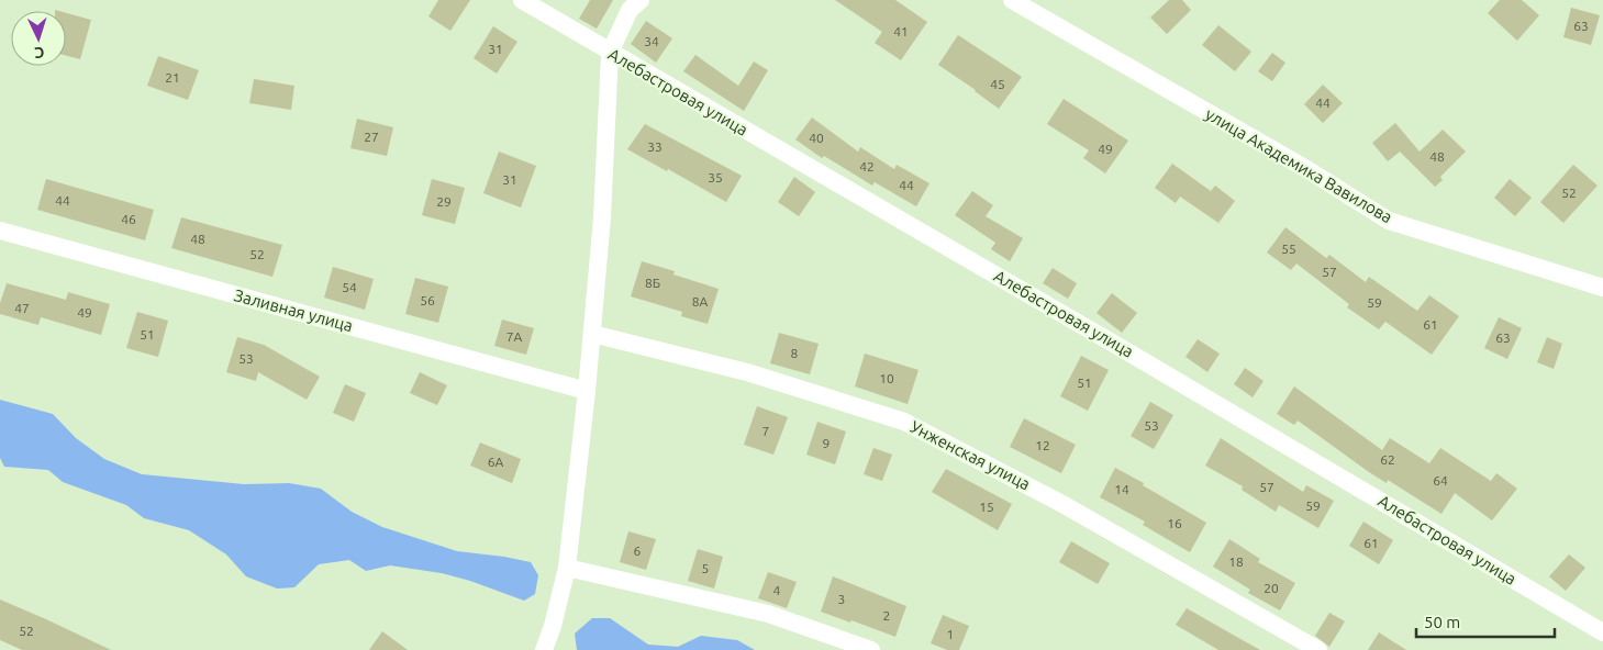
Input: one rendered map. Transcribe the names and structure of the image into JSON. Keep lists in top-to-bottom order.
{
  "streets": {
    "street": [
      "Алебастровая улица",
      "улица Академика Вавилова",
      "Заливная улица",
      "Унженская улица"
    ]
  },
  "house_numbers": [
    "63",
    "41",
    "34",
    "31",
    "21",
    "45",
    "44",
    "27",
    "40",
    "33",
    "49",
    "48",
    "42",
    "35",
    "31",
    "44",
    "52",
    "44",
    "29",
    "46",
    "48",
    "55",
    "52",
    "57",
    "8Б",
    "54",
    "56",
    "8А",
    "59",
    "47",
    "49",
    "61",
    "51",
    "7А",
    "63",
    "8",
    "53",
    "10",
    "51",
    "53",
    "7",
    "9",
    "12",
    "62",
    "6А",
    "64",
    "57",
    "14",
    "59",
    "15",
    "16",
    "61",
    "6",
    "18",
    "5",
    "20",
    "4",
    "3",
    "2",
    "52",
    "1"
  ],
  "scale_bar": "50 m",
  "north": "bottom"
}
